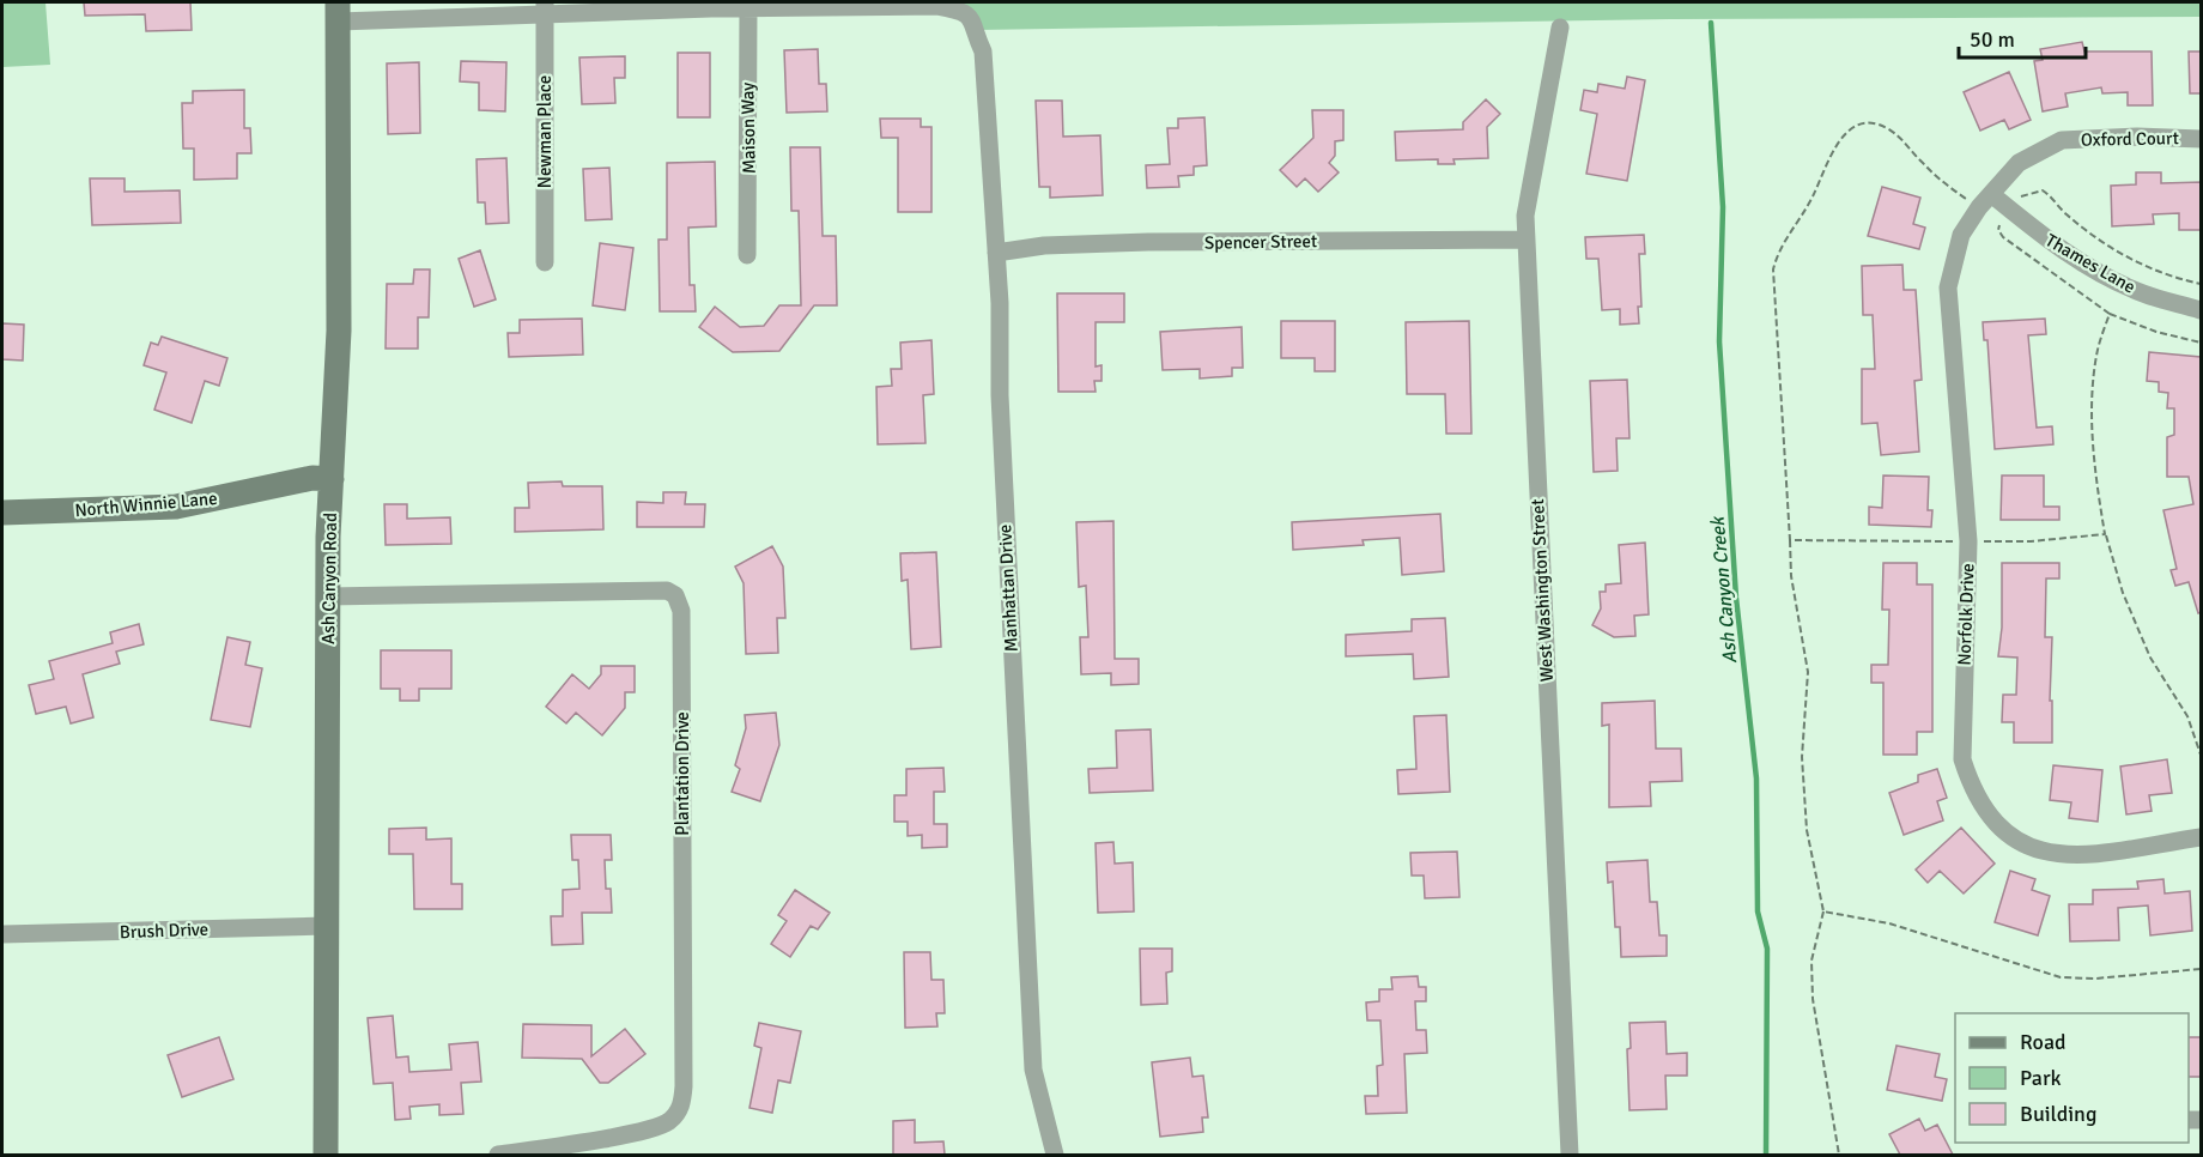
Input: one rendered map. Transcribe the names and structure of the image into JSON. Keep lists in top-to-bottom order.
{
  "streets": {
    "street": [
      "Maison Way",
      "Newman Place",
      "Oxford Court",
      "Spencer Street",
      "Thames Lane",
      "North Winnie Lane",
      "Ash Canyon Road",
      "Manhattan Drive",
      "West Washington Street",
      "Norfolk Drive",
      "Plantation Drive",
      "Brush Drive"
    ]
  },
  "crossings": [
    ["Maison Way", "Manhattan Drive"],
    ["Oxford Court", "Thames Lane"],
    ["Oxford Court", "Norfolk Drive"],
    ["Spencer Street", "Manhattan Drive"],
    ["Spencer Street", "West Washington Street"],
    ["Thames Lane", "Norfolk Drive"],
    ["North Winnie Lane", "Ash Canyon Road"],
    ["Ash Canyon Road", "Plantation Drive"],
    ["Ash Canyon Road", "Brush Drive"]
  ],
  "water": ["Ash Canyon Creek"],
  "legend": ["Road", "Park", "Building"],
  "scale_bar": "50 m"
}
